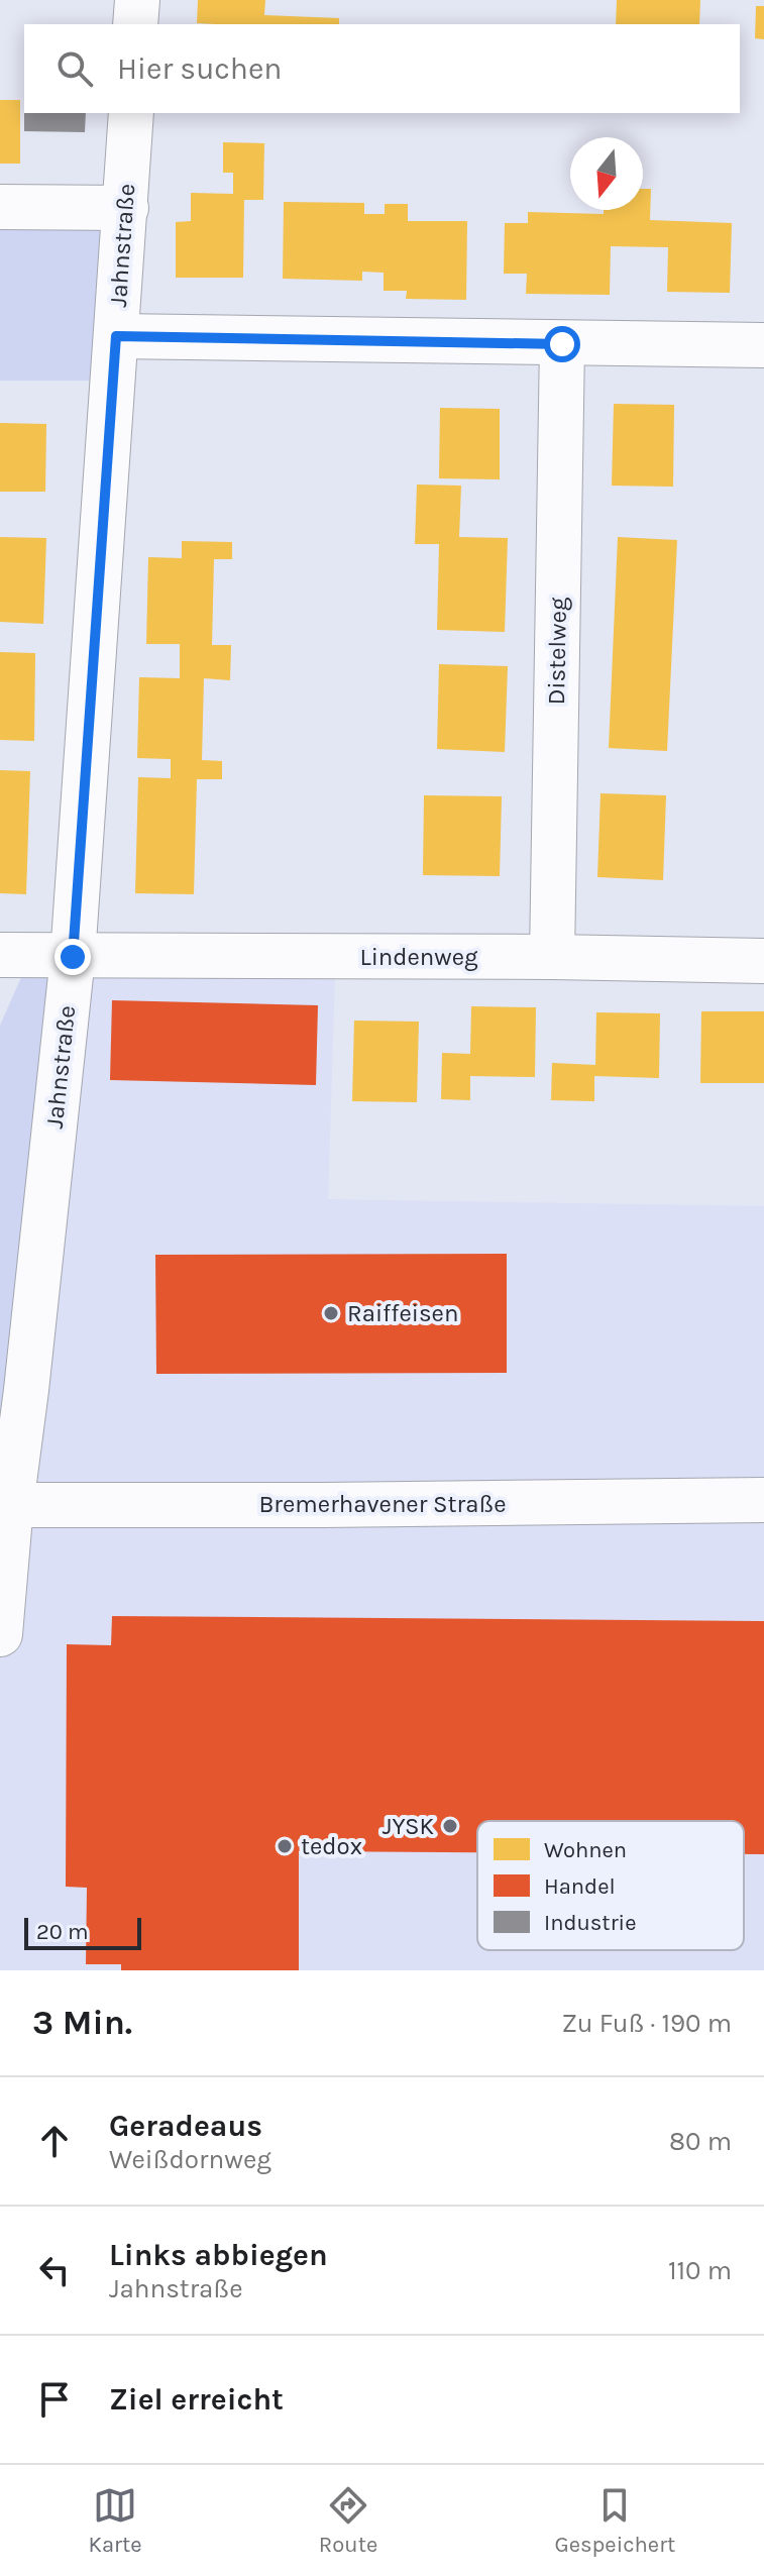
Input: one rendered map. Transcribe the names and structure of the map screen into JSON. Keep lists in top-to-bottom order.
{
  "streets": {
    "street": [
      "Jahnstraße",
      "Distelweg",
      "Lindenweg",
      "Bremerhavener Straße"
    ]
  },
  "crossings": [
    ["Jahnstraße", "Lindenweg"],
    ["Jahnstraße", "Bremerhavener Straße"],
    ["Distelweg", "Lindenweg"]
  ],
  "places": ["Raiffeisen", "JYSK", "tedox"],
  "legend": ["Wohnen", "Handel", "Industrie"],
  "scale_bar": "20 m",
  "north": "bottom",
  "page": {
    "search": "Hier suchen",
    "scale": "20 m",
    "heading": ["3 Min.", "Zu Fuß · 190 m"],
    "list": [
      ["Geradeaus", "Weißdornweg", "80 m"],
      ["Links abbiegen", "Jahnstraße", "110 m"],
      "Ziel erreicht"
    ],
    "nav": ["Karte", "Route", "Gespeichert"]
  }
}
